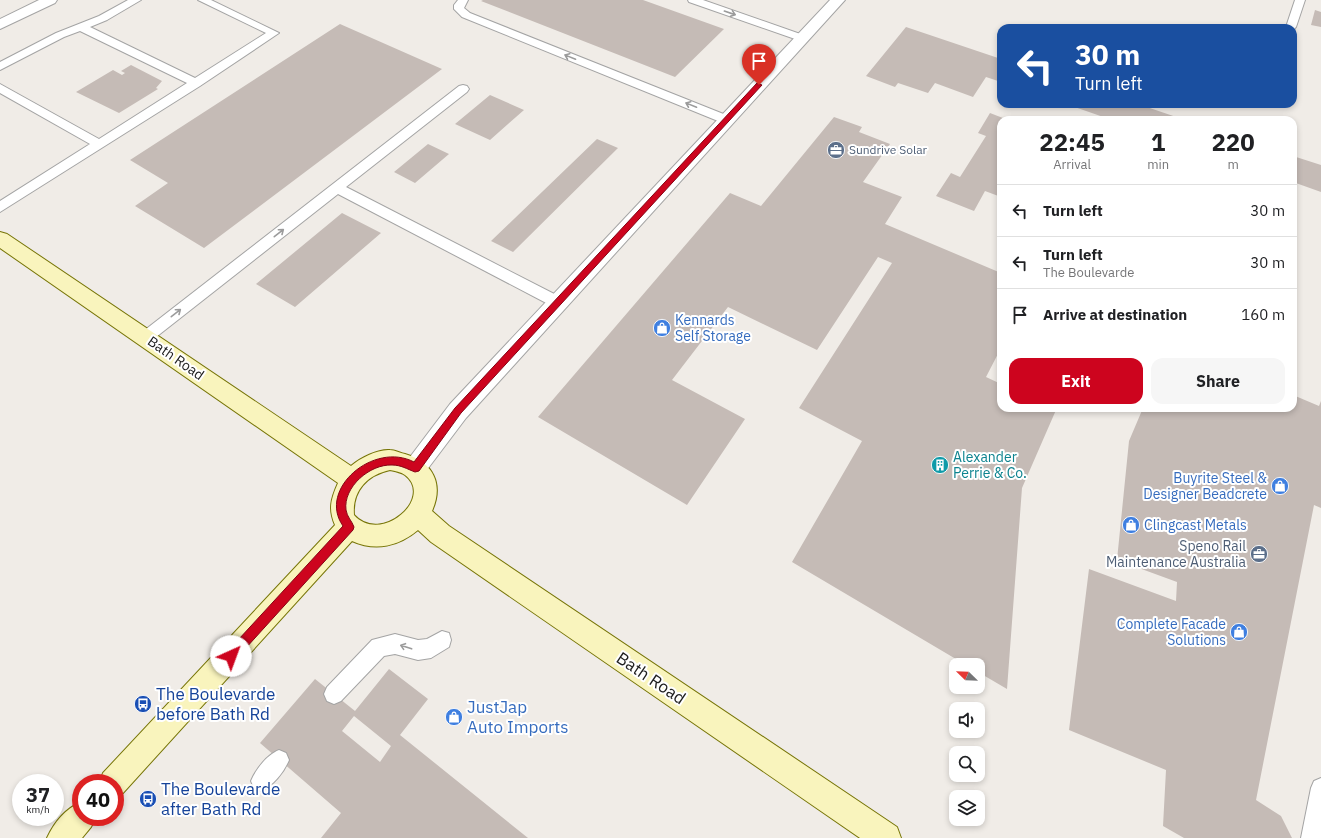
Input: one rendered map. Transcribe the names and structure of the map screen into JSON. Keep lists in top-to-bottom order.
{
  "streets": {
    "street": ["Bath Road"]
  },
  "places": {
    "office": ["Sundrive Solar", "Speno Rail Maintenance Australia"],
    "shop": [
      "Kennards Self Storage",
      "Buyrite Steel & Designer Beadcrete",
      "Clingcast Metals",
      "Complete Facade Solutions",
      "JustJap Auto Imports"
    ],
    "building": ["Alexander Perrie & Co."],
    "bus stop": ["The Boulevarde before Bath Rd", "The Boulevarde after Bath Rd"]
  },
  "north": "top left",
  "page": {
    "turn": ["30 m", "Turn left"],
    "eta": [
      "22:45",
      "Arrival",
      "1",
      "min",
      "220",
      "m"
    ],
    "list": [
      {
        "name": "Turn left",
        "value": "30 m"
      },
      {
        "name": "Turn left",
        "note": "The Boulevarde",
        "value": "30 m"
      },
      {
        "name": "Arrive at destination",
        "value": "160 m"
      }
    ],
    "buttons": ["Exit", "Share"],
    "speed": "37 km/h",
    "limit": "40"
  }
}
